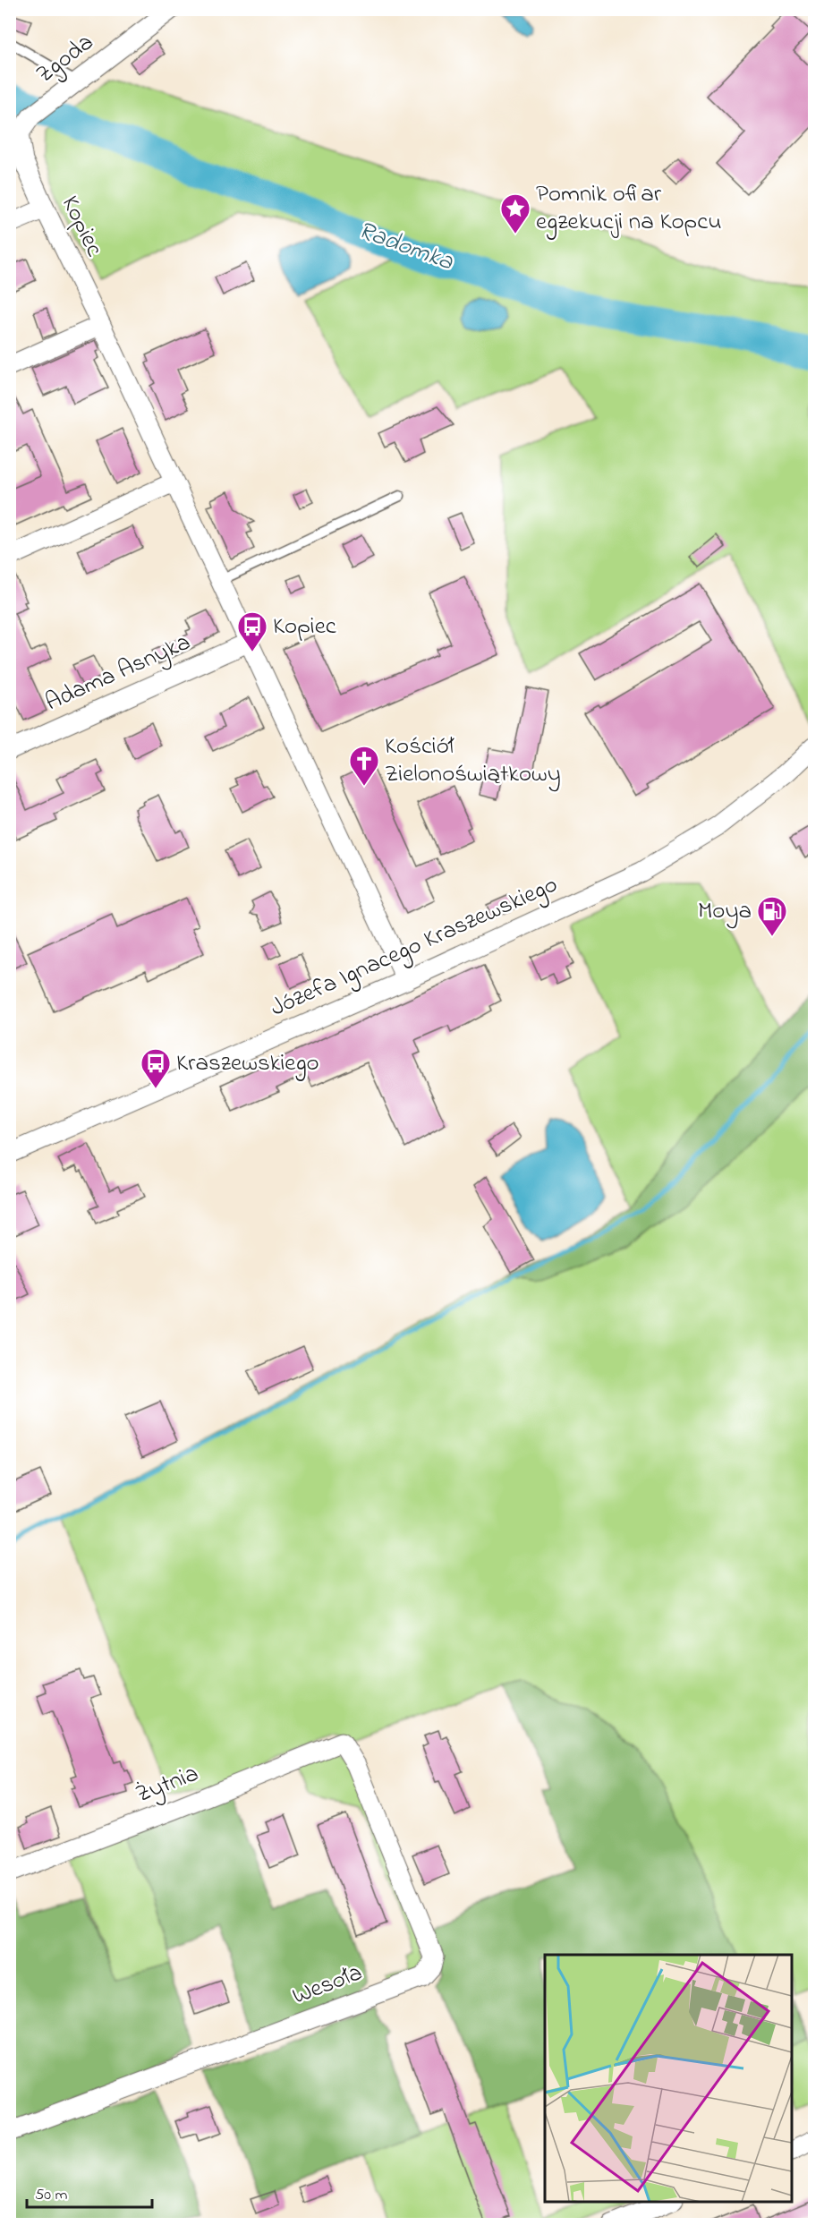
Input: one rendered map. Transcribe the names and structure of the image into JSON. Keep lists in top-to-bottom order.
{
  "streets": {
    "street": [
      "Zgoda",
      "Kopiec",
      "Adama Asnyka",
      "Józefa Ignacego Kraszewskiego",
      "Żytnia",
      "Wesoła"
    ]
  },
  "crossings": [
    ["Zgoda", "Kopiec"],
    ["Kopiec", "Adama Asnyka"],
    ["Kopiec", "Józefa Ignacego Kraszewskiego"],
    ["Żytnia", "Wesoła"]
  ],
  "water": ["Radomka"],
  "places": {
    "place": ["Pomnik ofiar egzekucji na Kopcu"],
    "bus stop": ["Kopiec", "Kraszewskiego"],
    "church": ["Kościół Zielonoświątkowy"],
    "fuel station": ["Moya"]
  },
  "scale_bar": "50 m"
}
